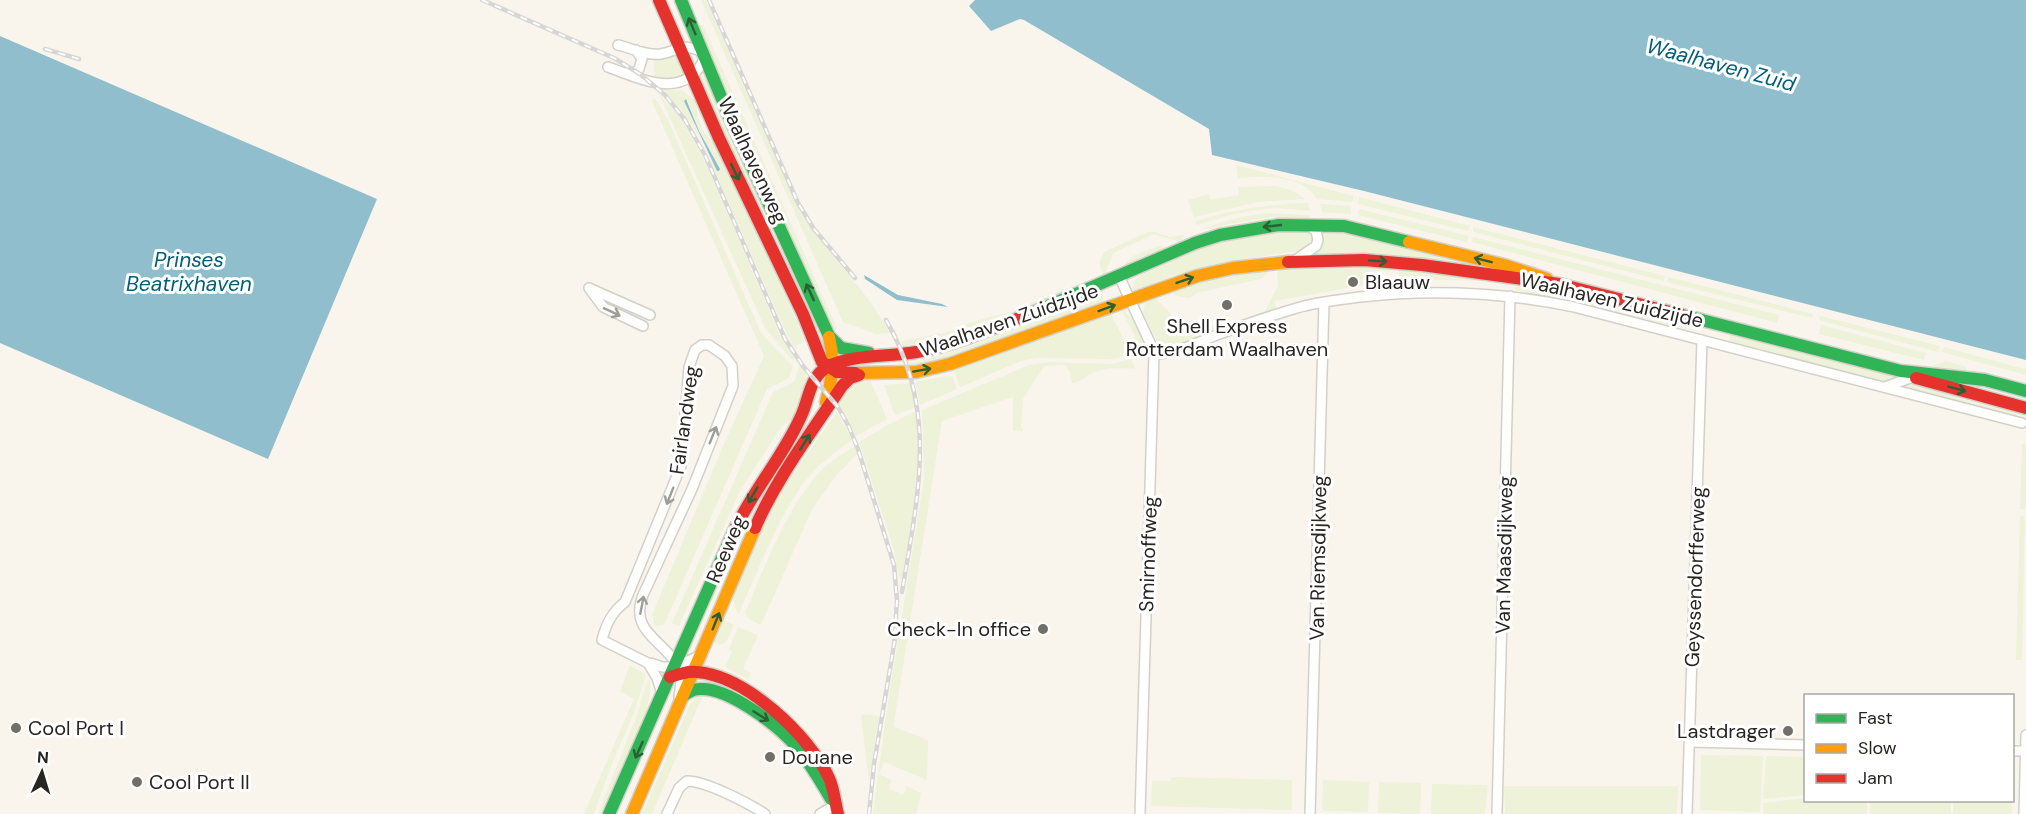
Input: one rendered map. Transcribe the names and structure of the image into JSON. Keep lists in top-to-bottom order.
{
  "streets": {
    "main road": ["Waalhavenweg", "Waalhaven Zuidzijde", "Reeweg"],
    "street": [
      "Fairlandweg",
      "Smirnoffweg",
      "Van Maasdijkweg",
      "Van Riemsdijkweg",
      "Geyssendorfferweg"
    ]
  },
  "crossings": [
    ["Waalhavenweg", "Waalhaven Zuidzijde"],
    ["Waalhavenweg", "Reeweg"],
    ["Waalhaven Zuidzijde", "Reeweg"],
    ["Waalhaven Zuidzijde", "Smirnoffweg"],
    ["Waalhaven Zuidzijde", "Van Maasdijkweg"],
    ["Waalhaven Zuidzijde", "Van Riemsdijkweg"],
    ["Waalhaven Zuidzijde", "Geyssendorfferweg"]
  ],
  "water": ["Waalhaven Zuid", "Prinses Beatrixhaven"],
  "places": [
    "Blaauw",
    "Shell Express Rotterdam Waalhaven",
    "Check-In office",
    "Cool Port I",
    "Lastdrager",
    "Douane",
    "Cool Port II"
  ],
  "legend": ["Fast", "Slow", "Jam"],
  "north": "top"
}
